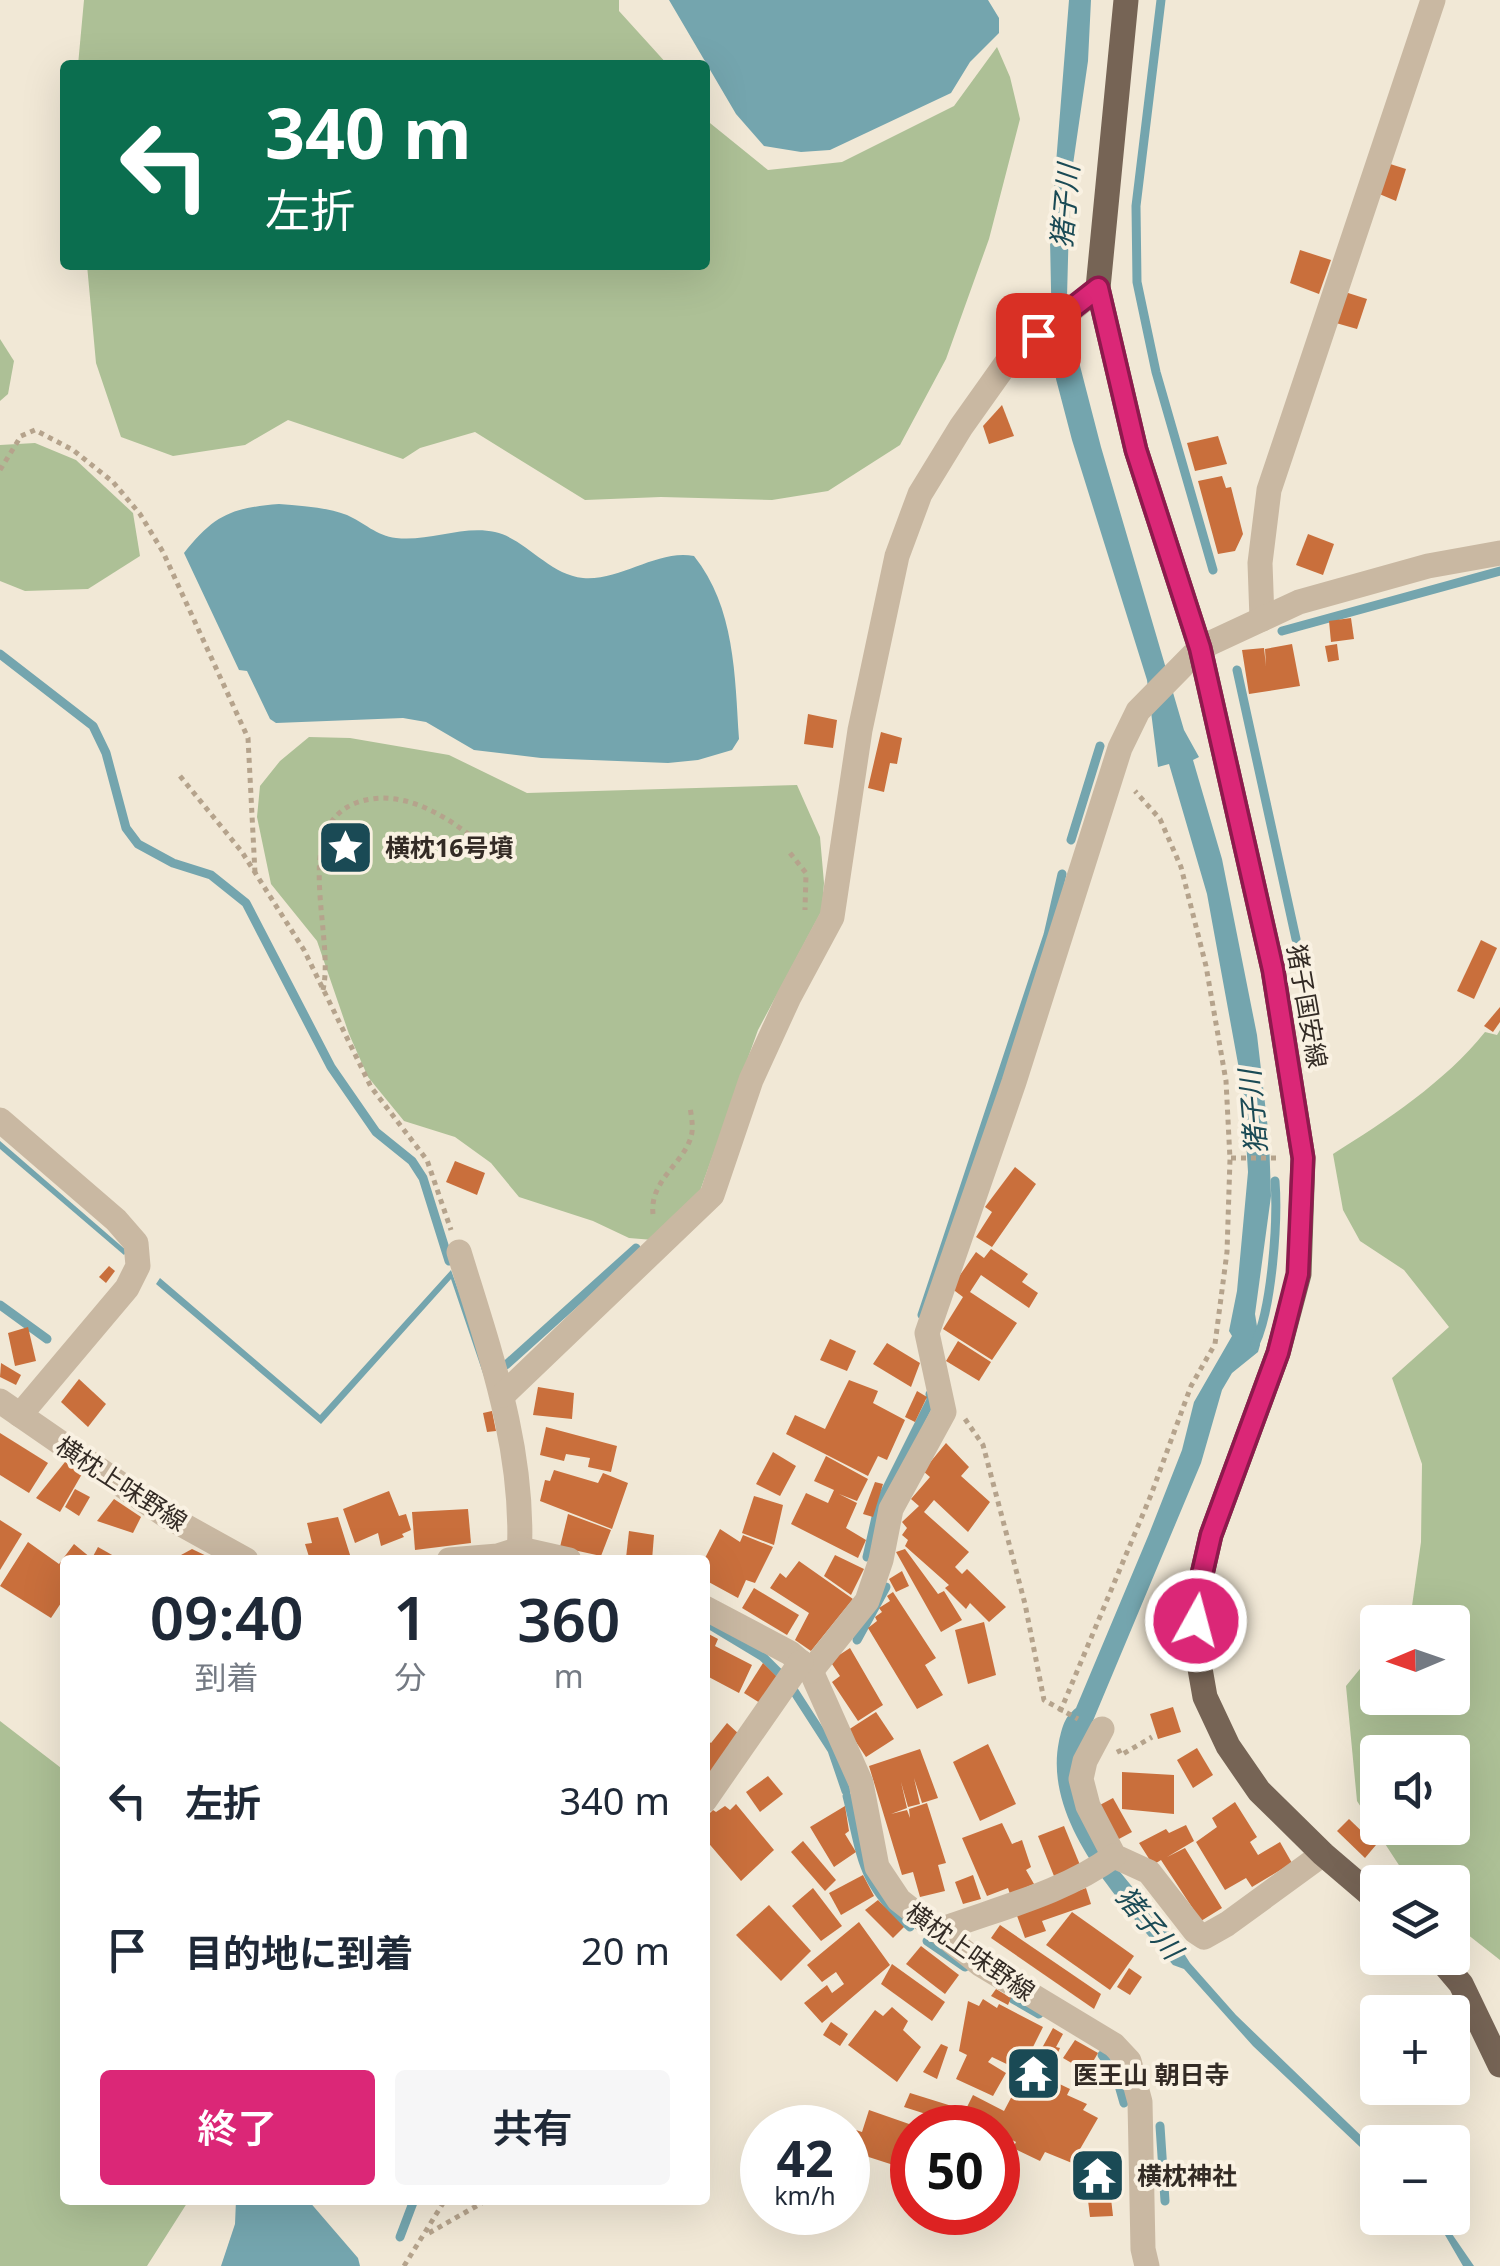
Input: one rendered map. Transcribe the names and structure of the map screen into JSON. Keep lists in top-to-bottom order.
{
  "streets": {
    "main road": ["猪子国安線"],
    "street": ["横枕上味野線"]
  },
  "water": ["猪子川"],
  "places": {
    "place": ["横枕16号墳"],
    "temple": ["医王山 朝日寺", "横枕神社"]
  },
  "north": "left",
  "page": {
    "turn": ["340 m", "左折"],
    "eta": [
      "09:40",
      "到着",
      "1",
      "分",
      "360",
      "m"
    ],
    "map_buttons": ["+", "−"],
    "list": [
      {
        "name": "左折",
        "value": "340 m"
      },
      {
        "name": "目的地に到着",
        "value": "20 m"
      }
    ],
    "buttons": ["終了", "共有"],
    "speed": "42 km/h",
    "limit": "50"
  }
}
